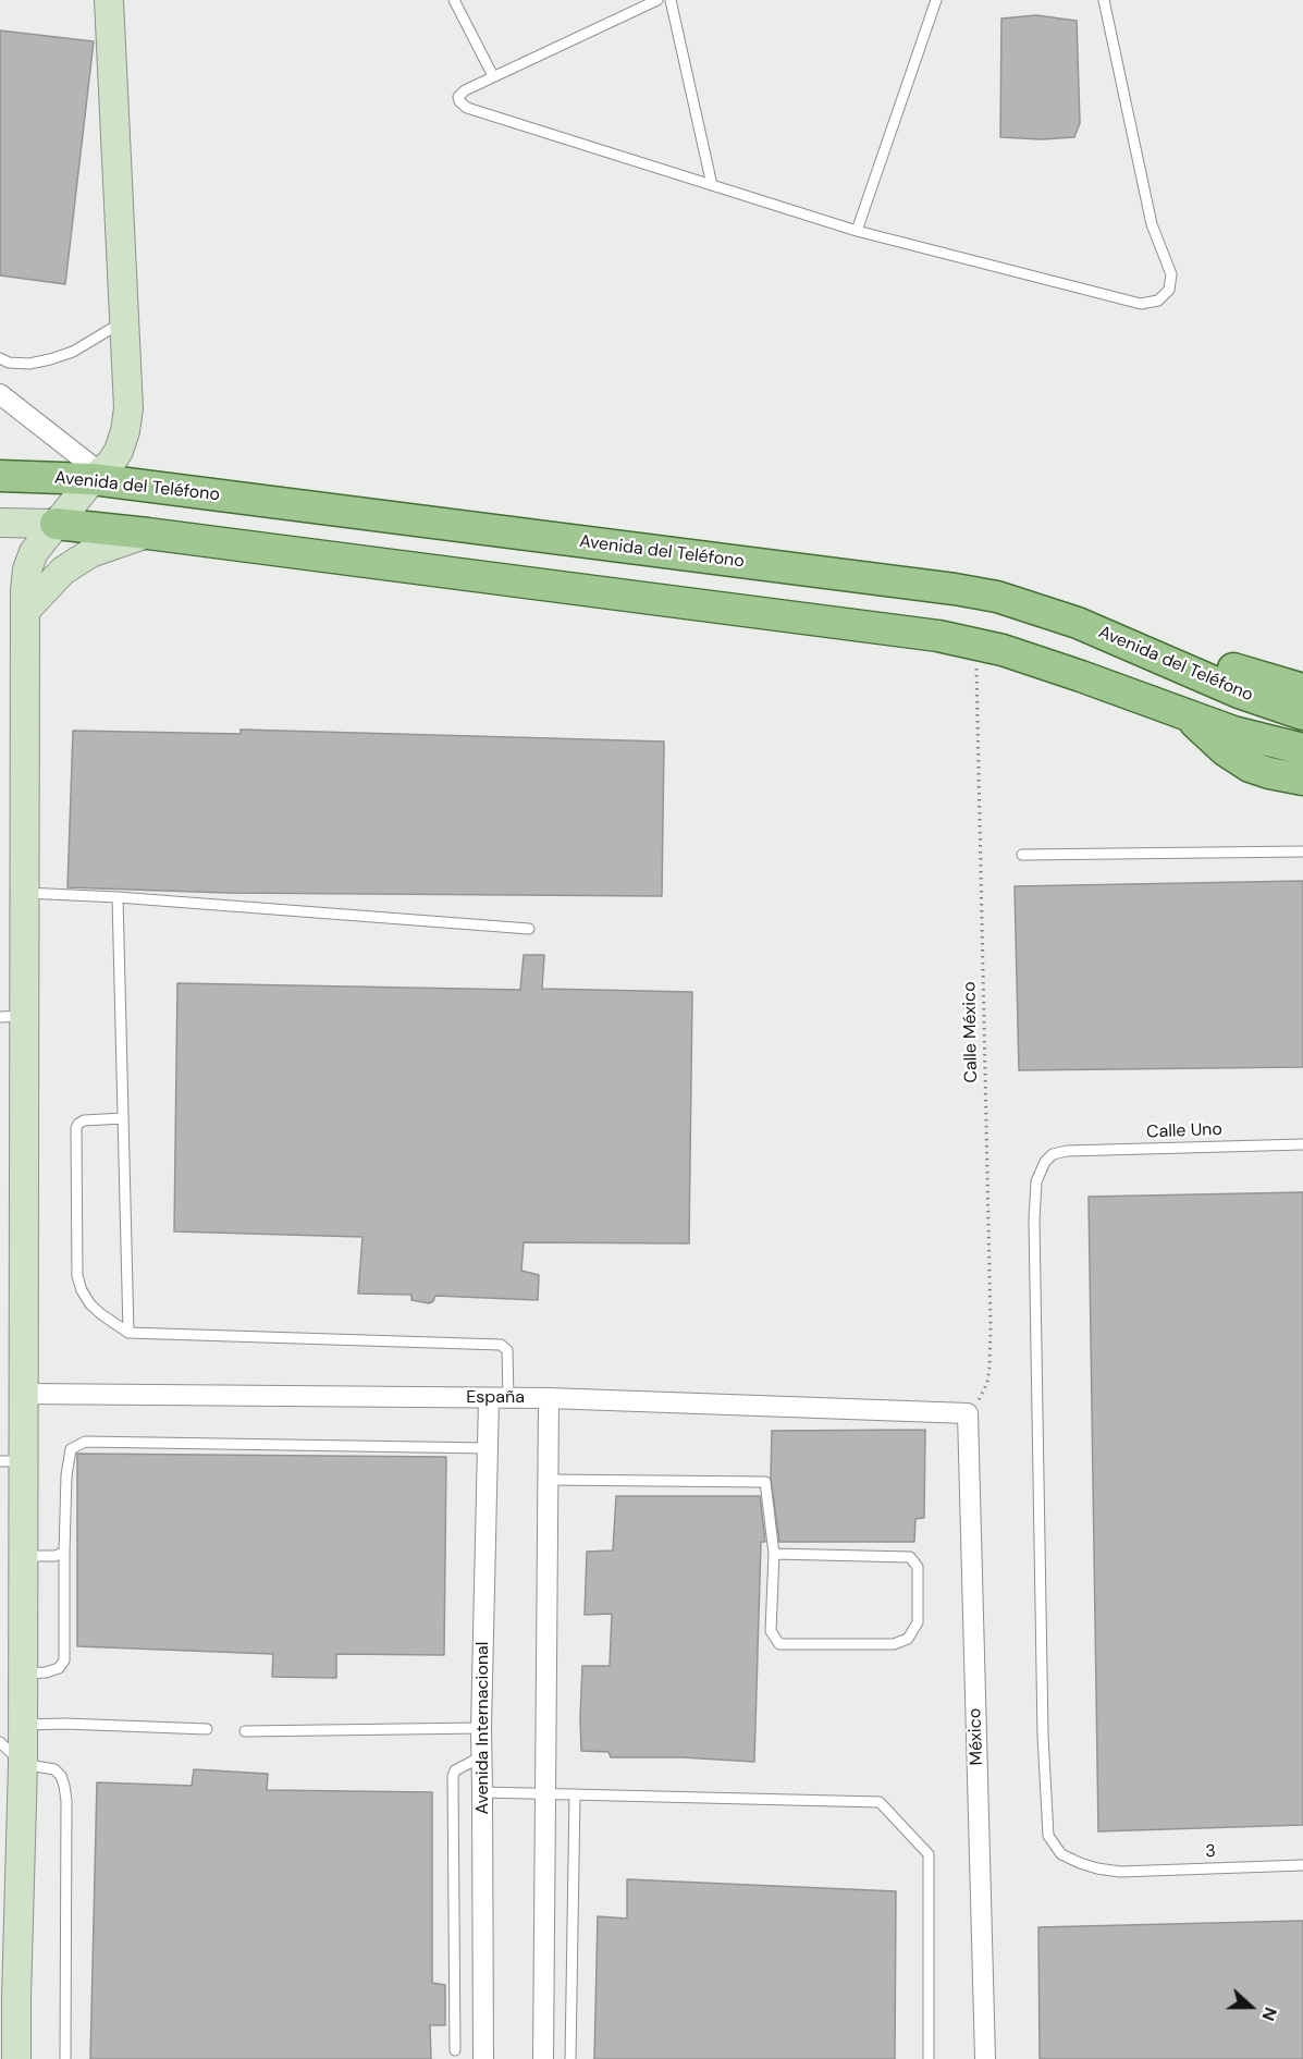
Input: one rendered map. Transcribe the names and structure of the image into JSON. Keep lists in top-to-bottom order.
{
  "streets": {
    "main road": ["Avenida del Teléfono"],
    "street": ["España", "Avenida Internacional", "México"],
    "lane": ["Calle Uno", "3"],
    "path": ["Calle México"]
  },
  "crossings": [
    ["Calle México", "España"],
    ["Calle México", "México"],
    ["Calle Uno", "3"],
    ["España", "Avenida Internacional"],
    ["España", "México"]
  ],
  "north": "right"
}
